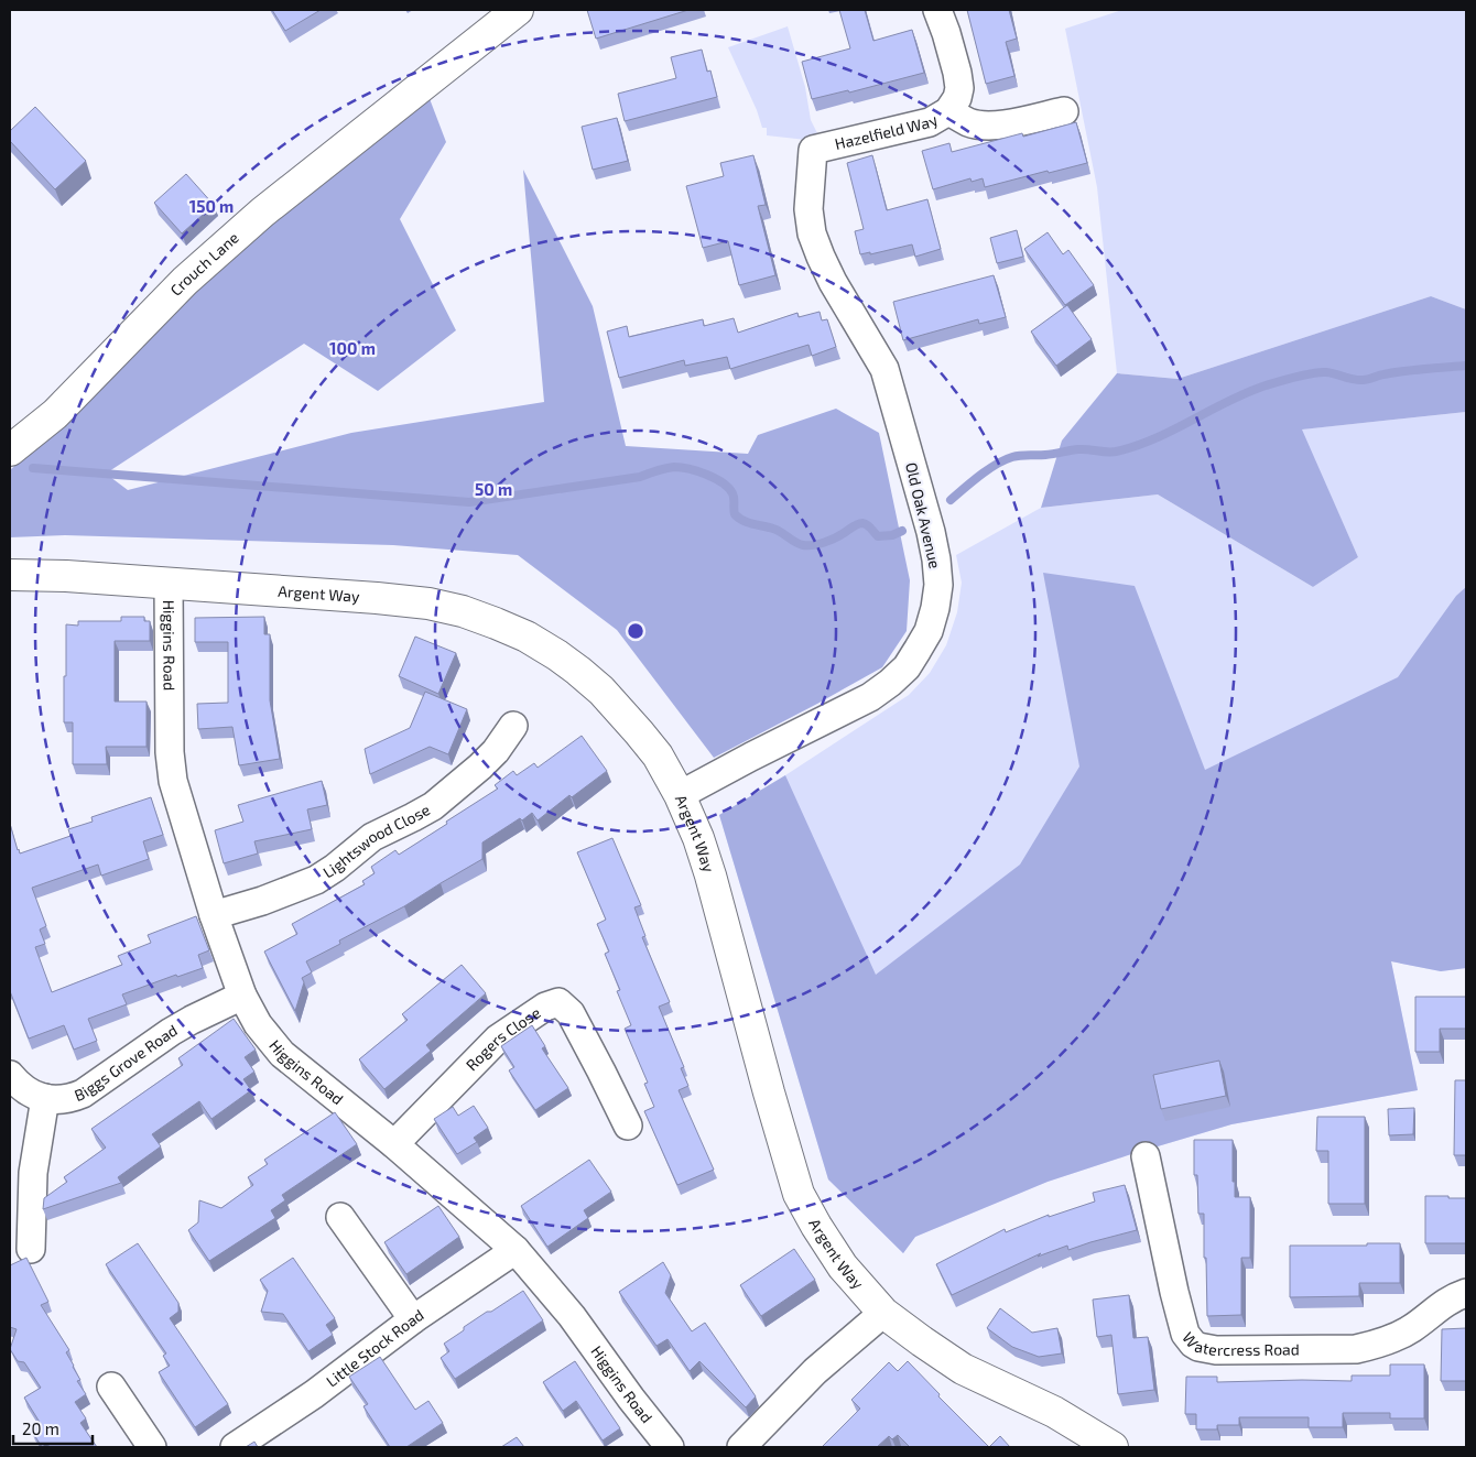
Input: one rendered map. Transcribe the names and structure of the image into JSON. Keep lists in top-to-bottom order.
{
  "streets": {
    "street": [
      "Hazelfield Way",
      "Crouch Lane",
      "Old Oak Avenue",
      "Argent Way",
      "Higgins Road",
      "Lightswood Close",
      "Rogers Close",
      "Biggs Grove Road",
      "Watercress Road",
      "Little Stock Road"
    ]
  },
  "crossings": [
    ["Hazelfield Way", "Old Oak Avenue"],
    ["Old Oak Avenue", "Argent Way"],
    ["Argent Way", "Higgins Road"],
    ["Higgins Road", "Lightswood Close"],
    ["Higgins Road", "Rogers Close"],
    ["Higgins Road", "Biggs Grove Road"],
    ["Higgins Road", "Little Stock Road"]
  ],
  "scale_bar": "20 m",
  "rings": ["150 m", "100 m", "50 m"]
}
